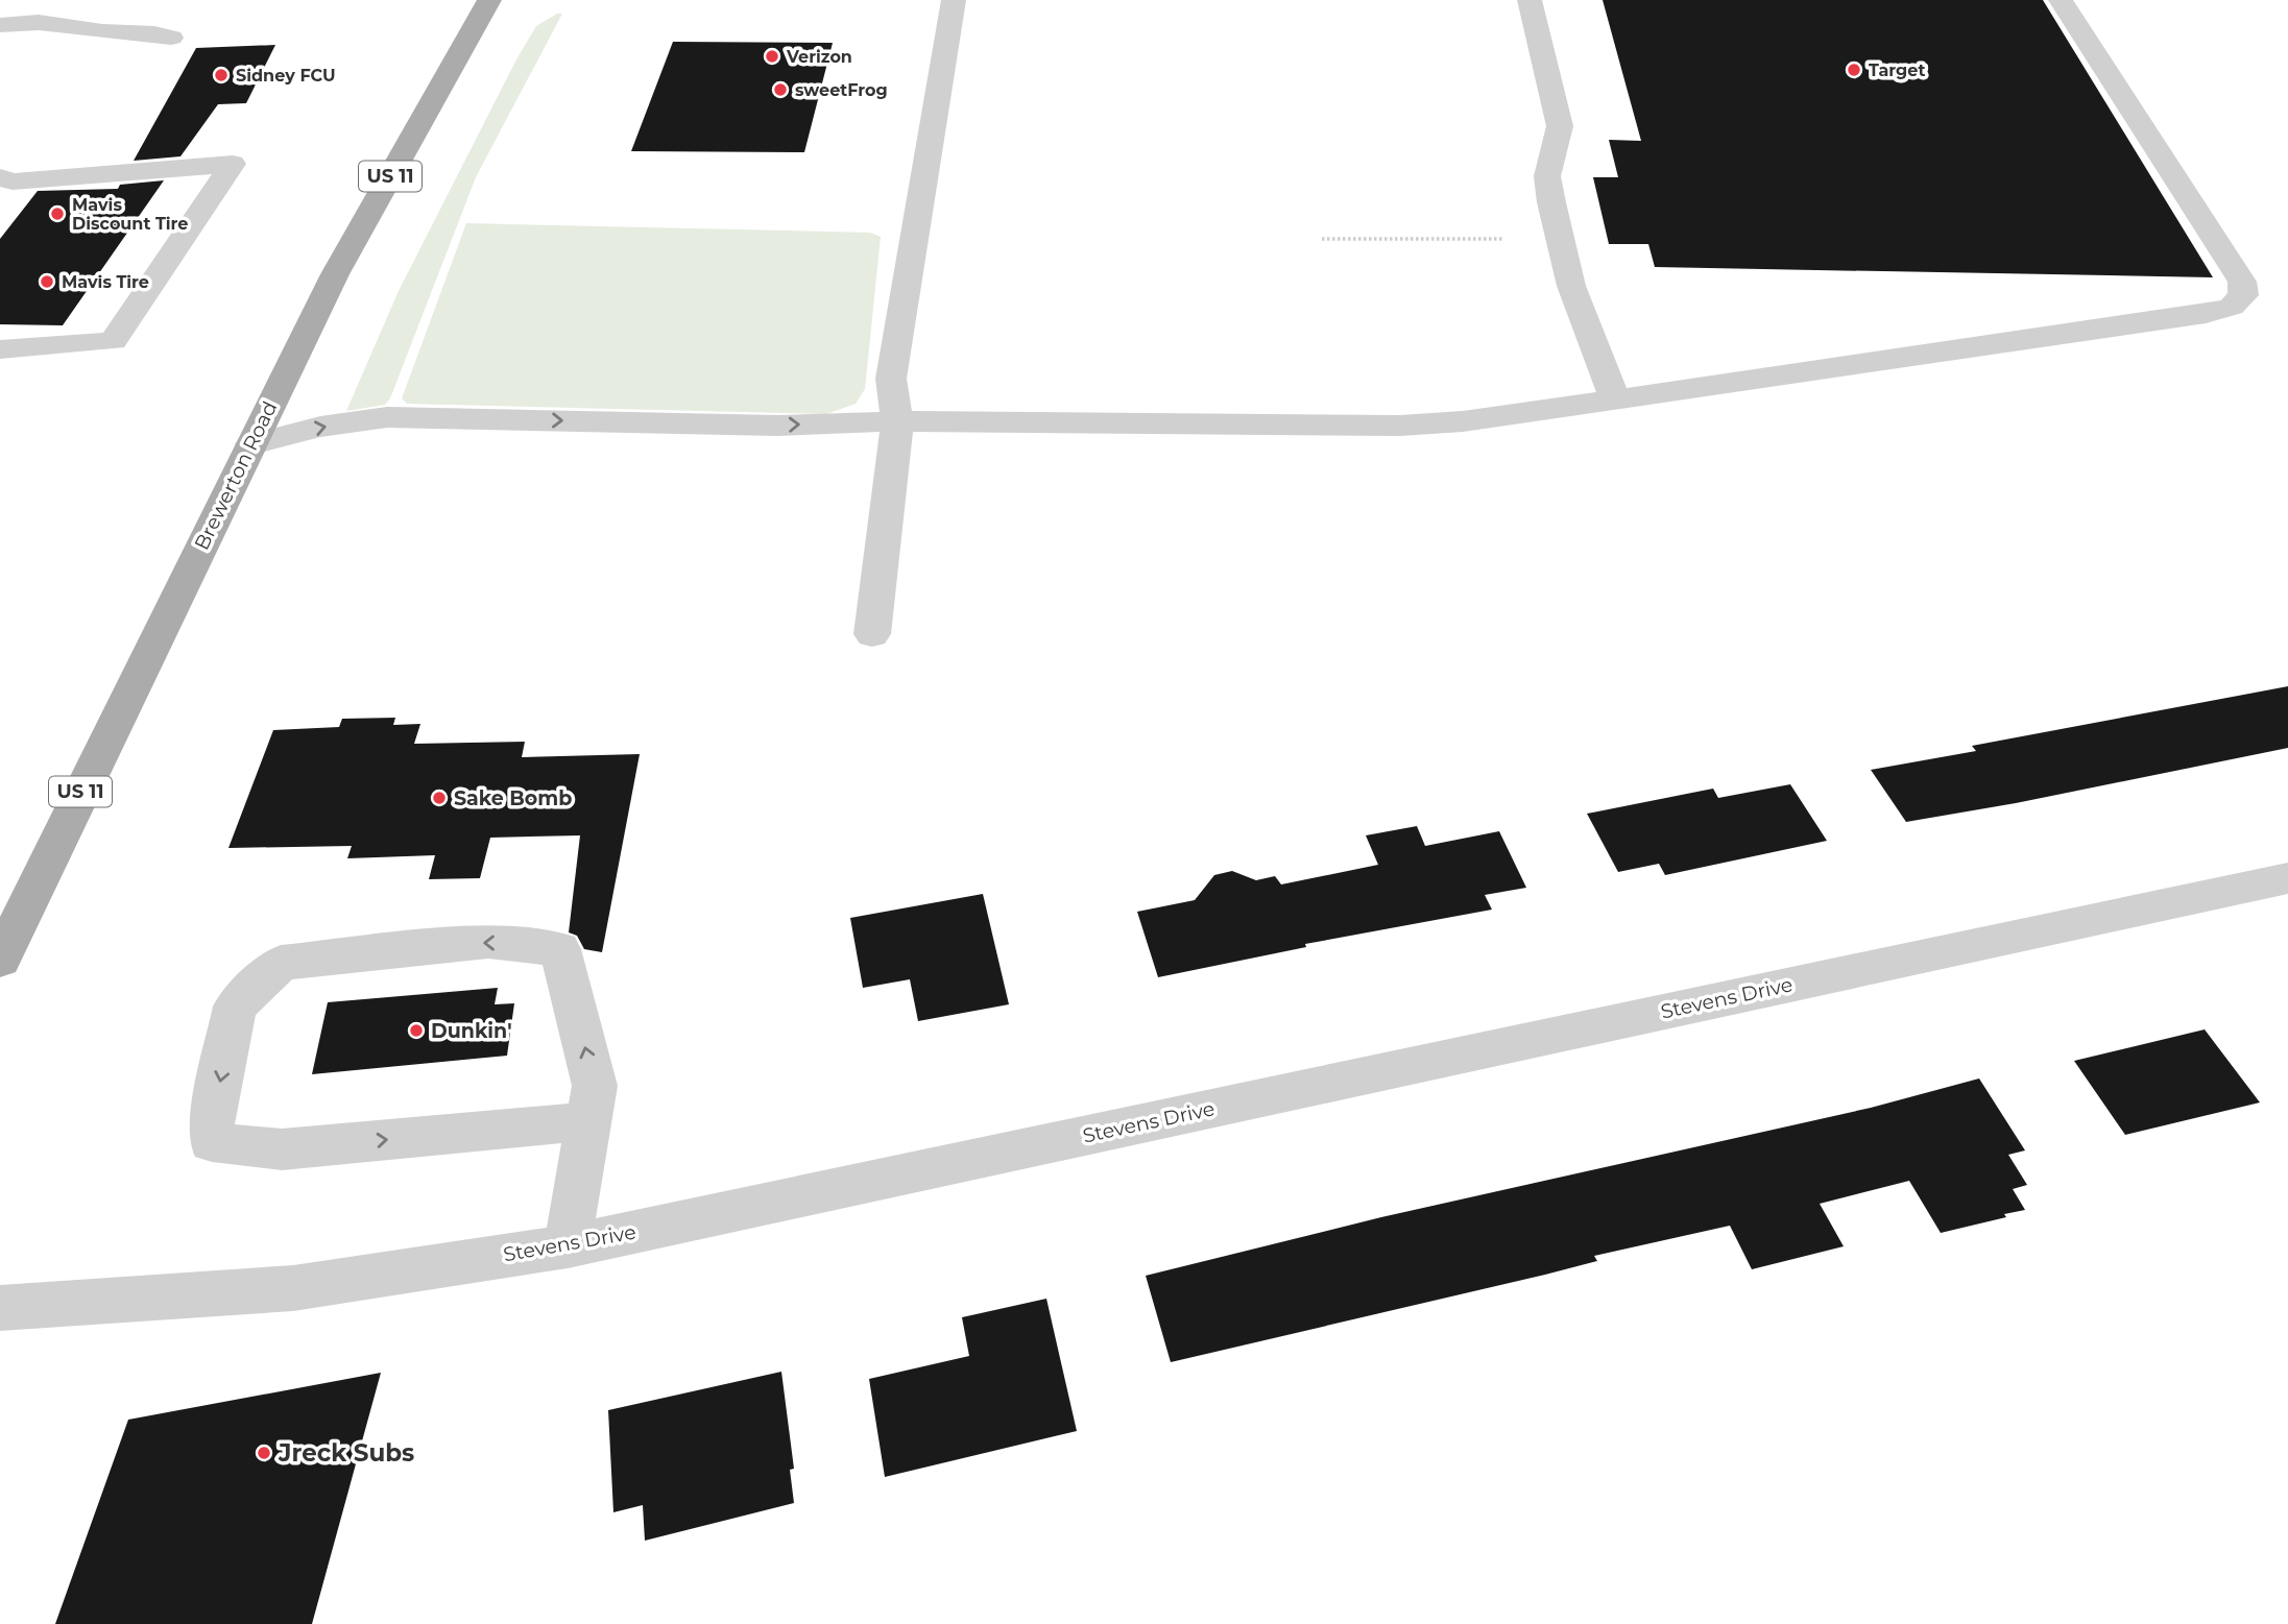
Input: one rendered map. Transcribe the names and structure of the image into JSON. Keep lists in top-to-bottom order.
{
  "streets": {
    "main road": ["US 11", "Brewerton Road"],
    "street": ["Stevens Drive"]
  },
  "places": [
    "Verizon",
    "Target",
    "Sidney FCU",
    "sweetFrog",
    "Mavis Discount Tire",
    "Mavis Tire",
    "Sake Bomb",
    "Dunkin'",
    "Jreck Subs"
  ]
}
